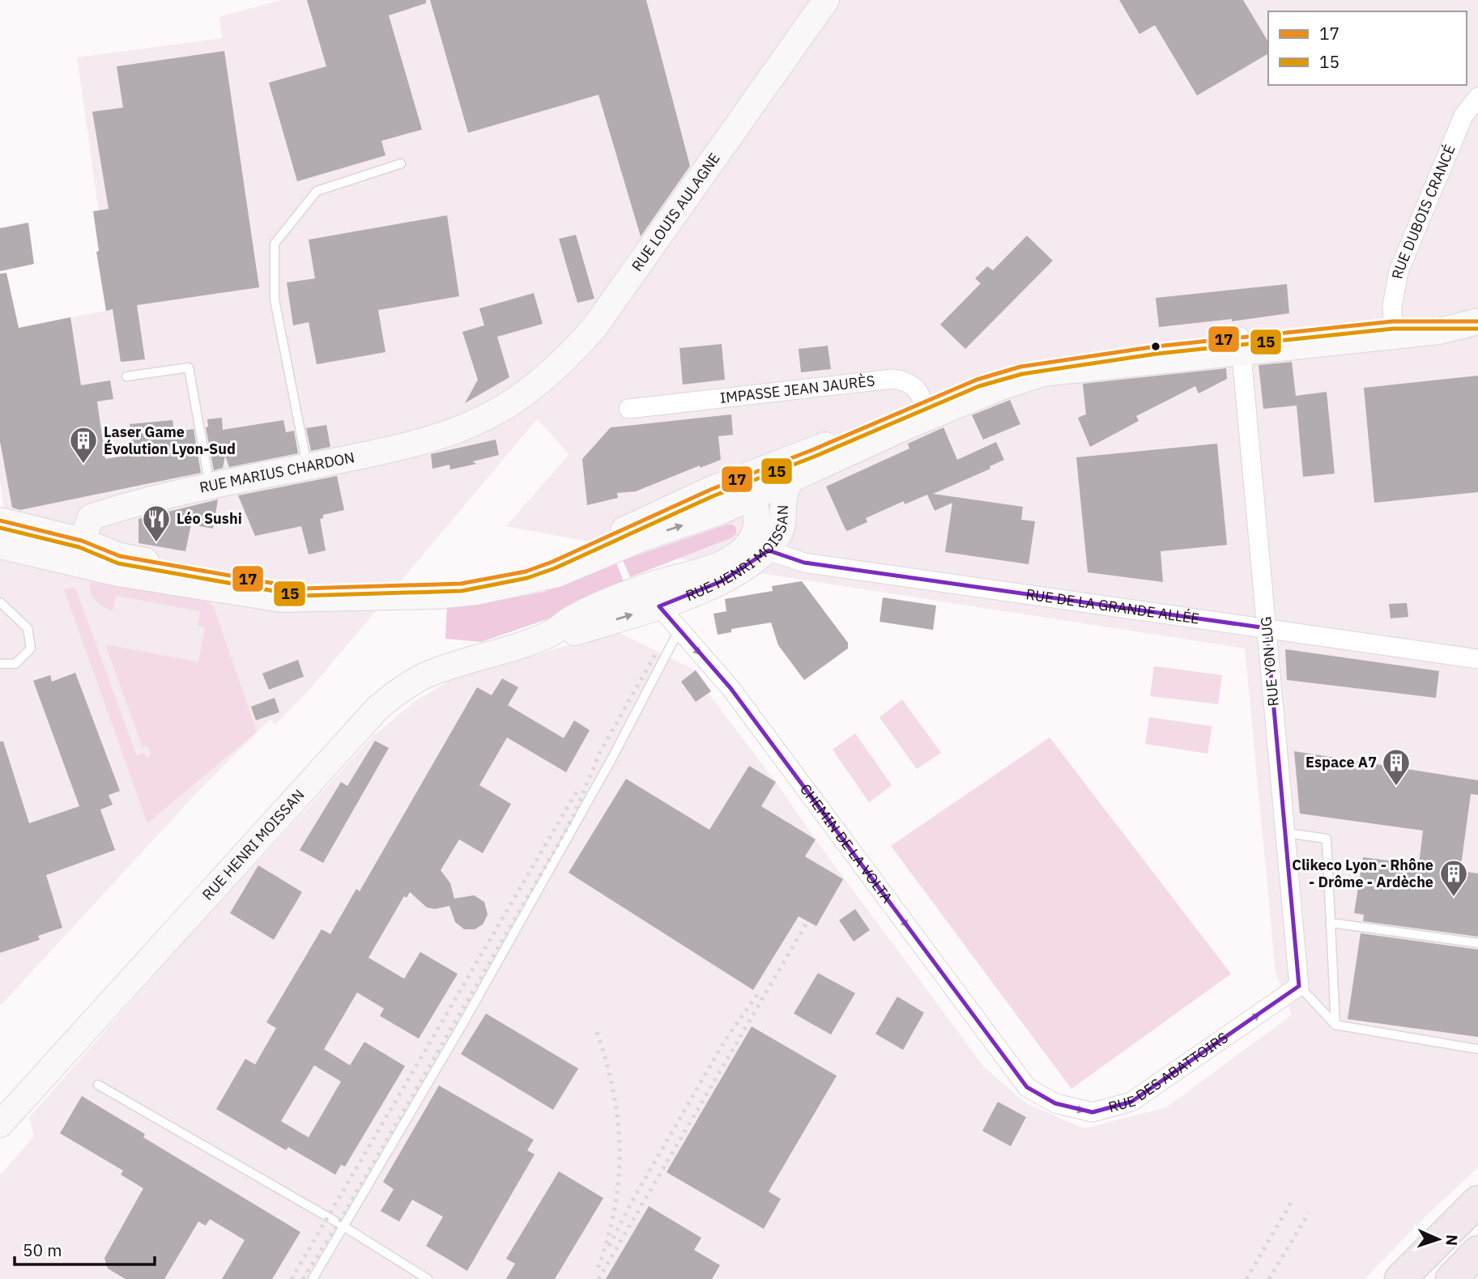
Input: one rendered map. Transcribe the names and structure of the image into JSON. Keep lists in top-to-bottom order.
{
  "streets": {
    "street": [
      "RUE LOUIS AULAGNE",
      "RUE DUBOIS CRANCÉ",
      "IMPASSE JEAN JAURÈS",
      "RUE MARIUS CHARDON",
      "RUE HENRI MOISSAN",
      "RUE DE LA GRANDE ALLÉE",
      "RUE YON LUG",
      "CHEMIN DE LA VOLTA",
      "RUE DES ABATTOIRS"
    ]
  },
  "crossings": [
    ["RUE LOUIS AULAGNE", "RUE MARIUS CHARDON"],
    ["RUE HENRI MOISSAN", "RUE DE LA GRANDE ALLÉE"],
    ["RUE HENRI MOISSAN", "CHEMIN DE LA VOLTA"],
    ["RUE DE LA GRANDE ALLÉE", "RUE YON LUG"],
    ["RUE YON LUG", "RUE DES ABATTOIRS"],
    ["CHEMIN DE LA VOLTA", "RUE DES ABATTOIRS"]
  ],
  "one_way": ["CHEMIN DE LA VOLTA", "RUE DES ABATTOIRS"],
  "places": {
    "building": ["Laser Game Évolution Lyon-Sud", "Espace A7", "Clikeco Lyon - Rhône - Drôme - Ardèche"],
    "restaurant": ["Léo Sushi"]
  },
  "lines": ["transit line 17", "transit line 15"],
  "legend": ["17", "15"],
  "scale_bar": "50 m",
  "north": "right"
}
